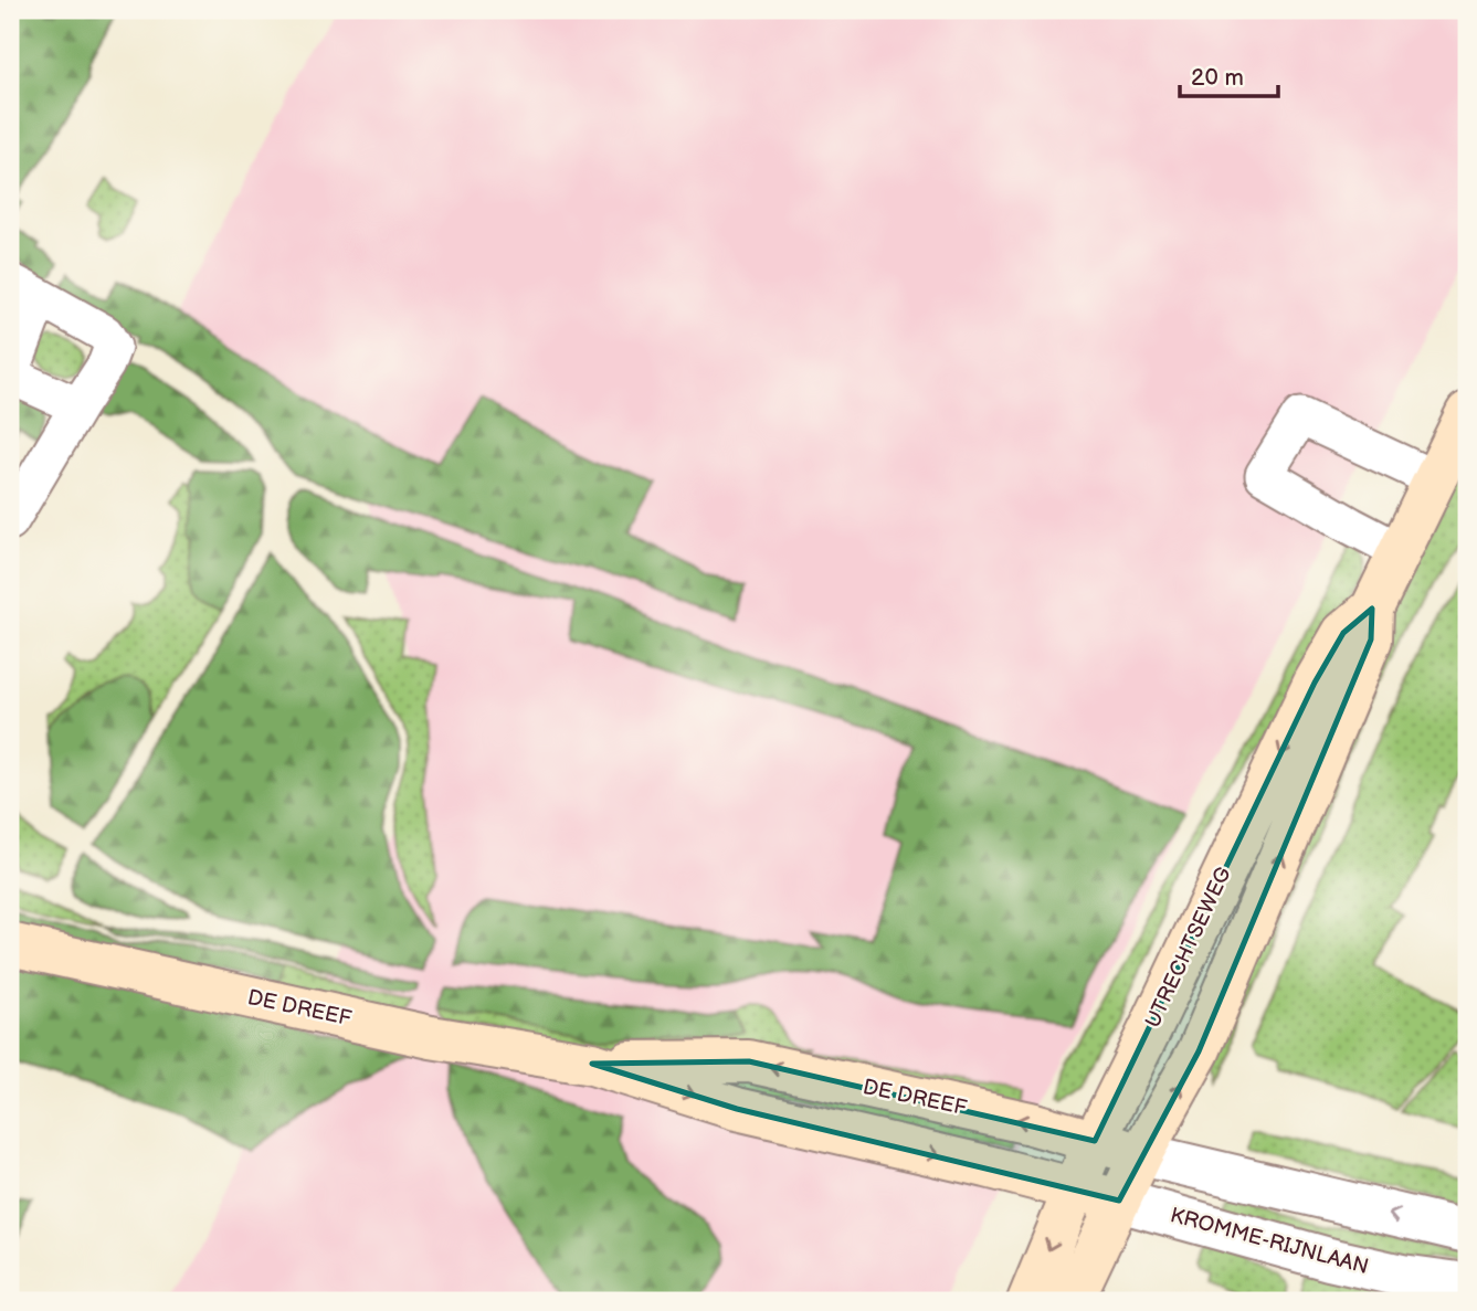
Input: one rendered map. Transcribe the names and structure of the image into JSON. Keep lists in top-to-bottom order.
{
  "streets": {
    "main road": ["UTRECHTSEWEG", "DE DREEF"],
    "street": ["KROMME-RIJNLAAN"]
  },
  "crossings": [
    ["UTRECHTSEWEG", "DE DREEF"],
    ["UTRECHTSEWEG", "KROMME-RIJNLAAN"],
    ["DE DREEF", "KROMME-RIJNLAAN"]
  ],
  "scale_bar": "20 m"
}
